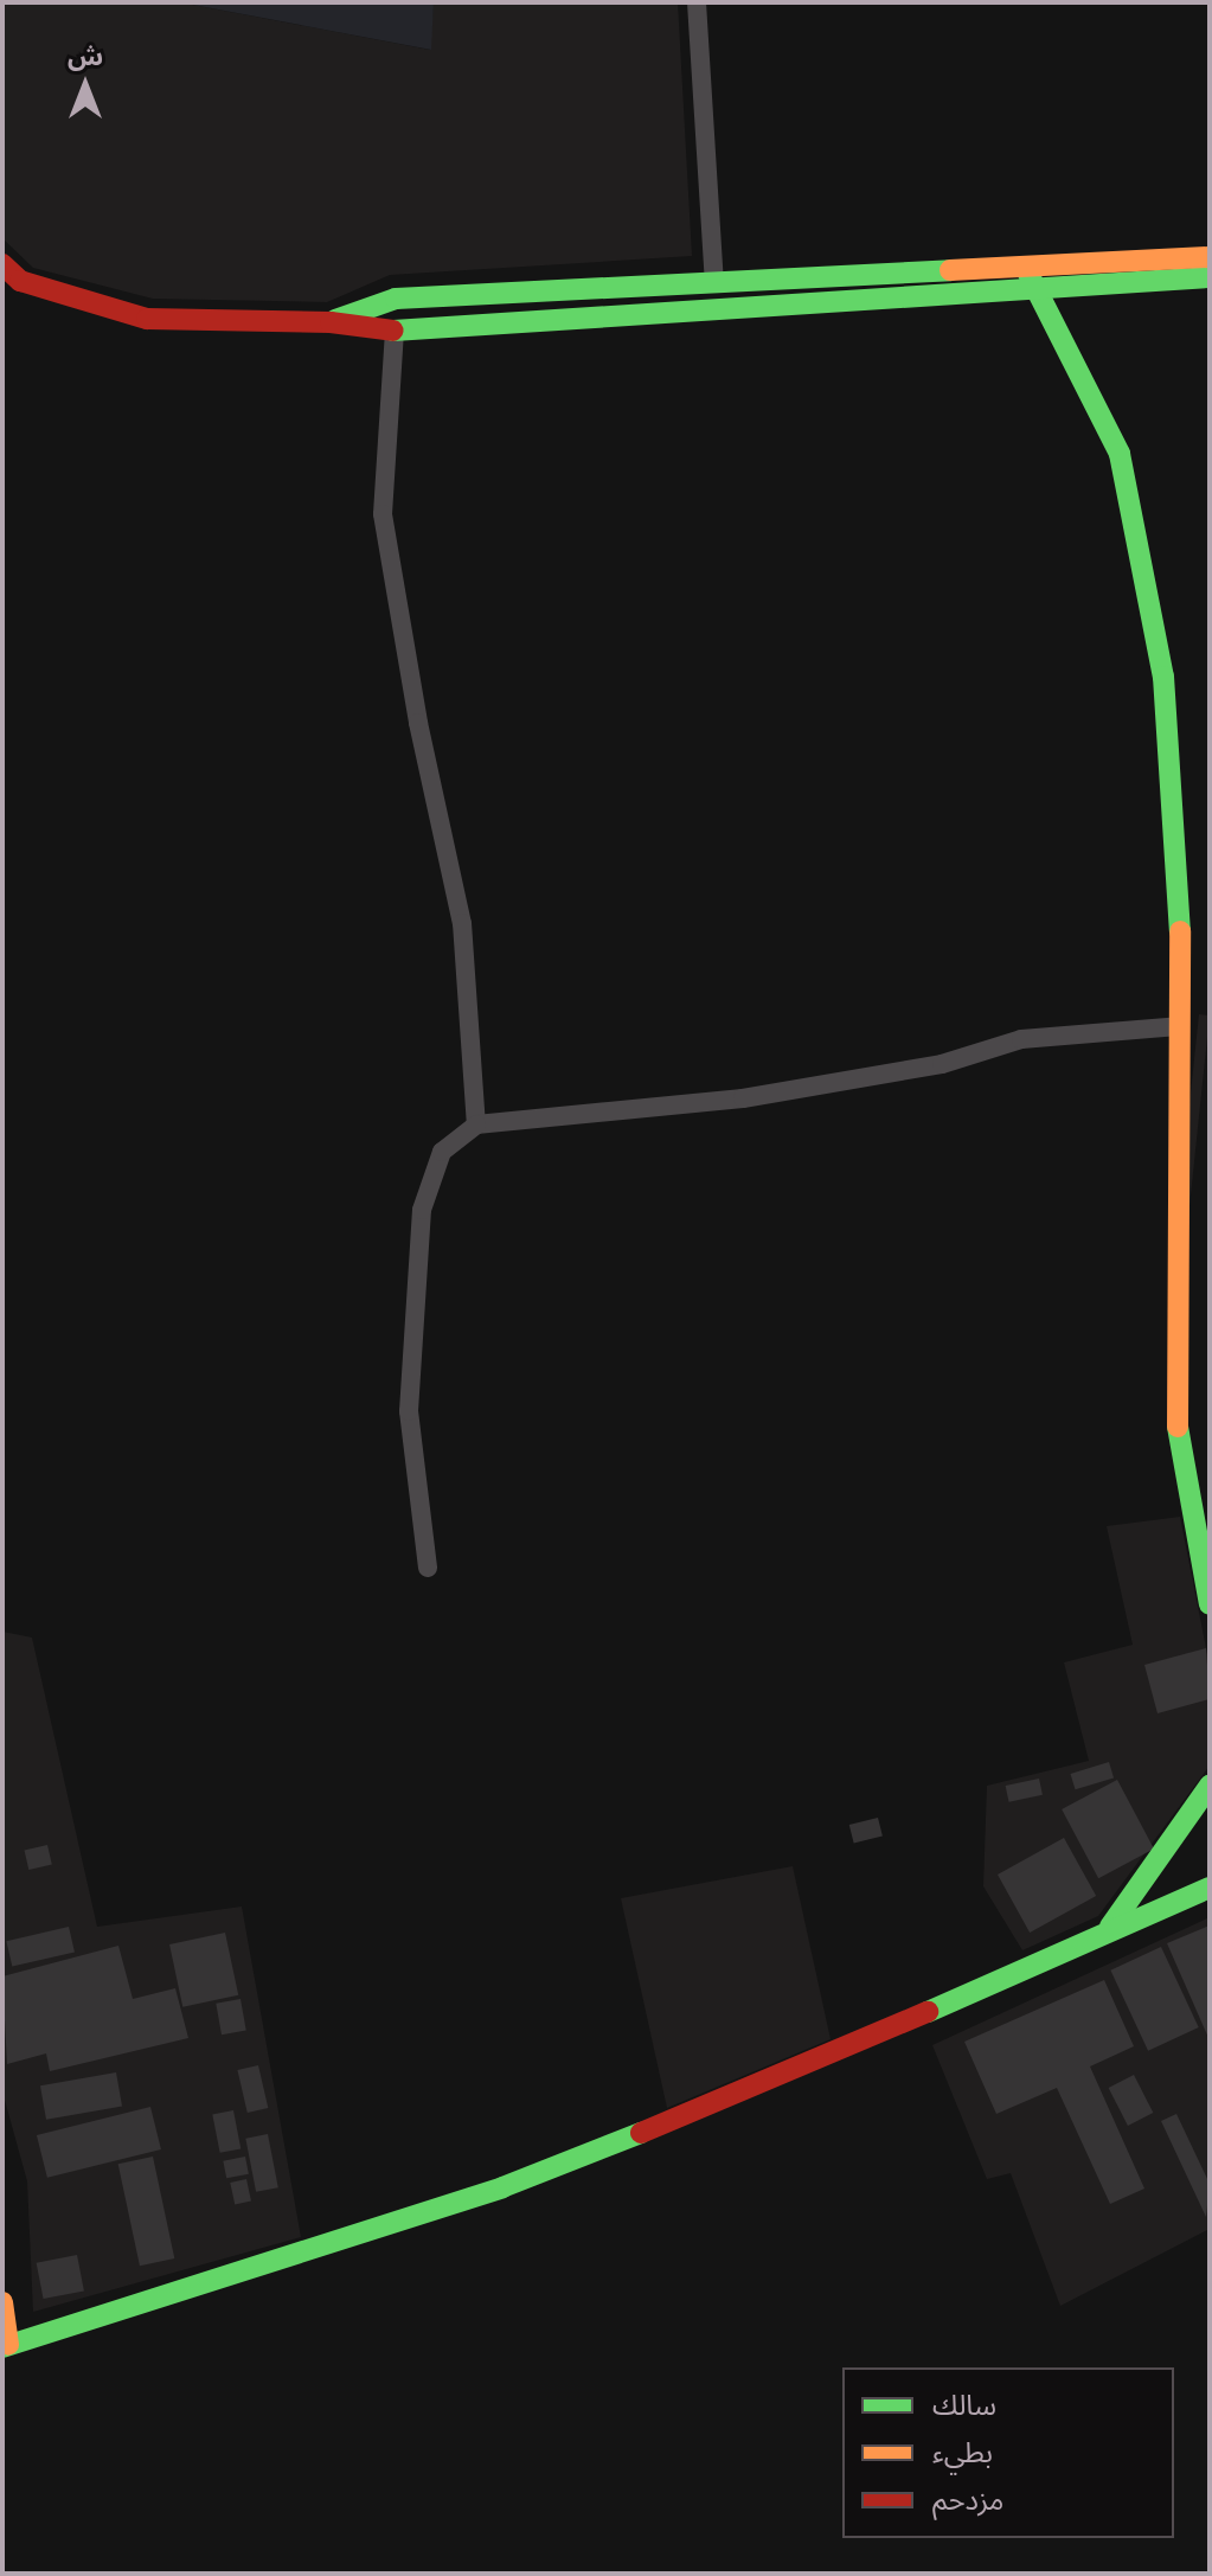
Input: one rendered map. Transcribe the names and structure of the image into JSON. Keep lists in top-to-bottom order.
{
  "legend": ["سالك", "بطيء", "مزدحم"],
  "north": "top"
}
